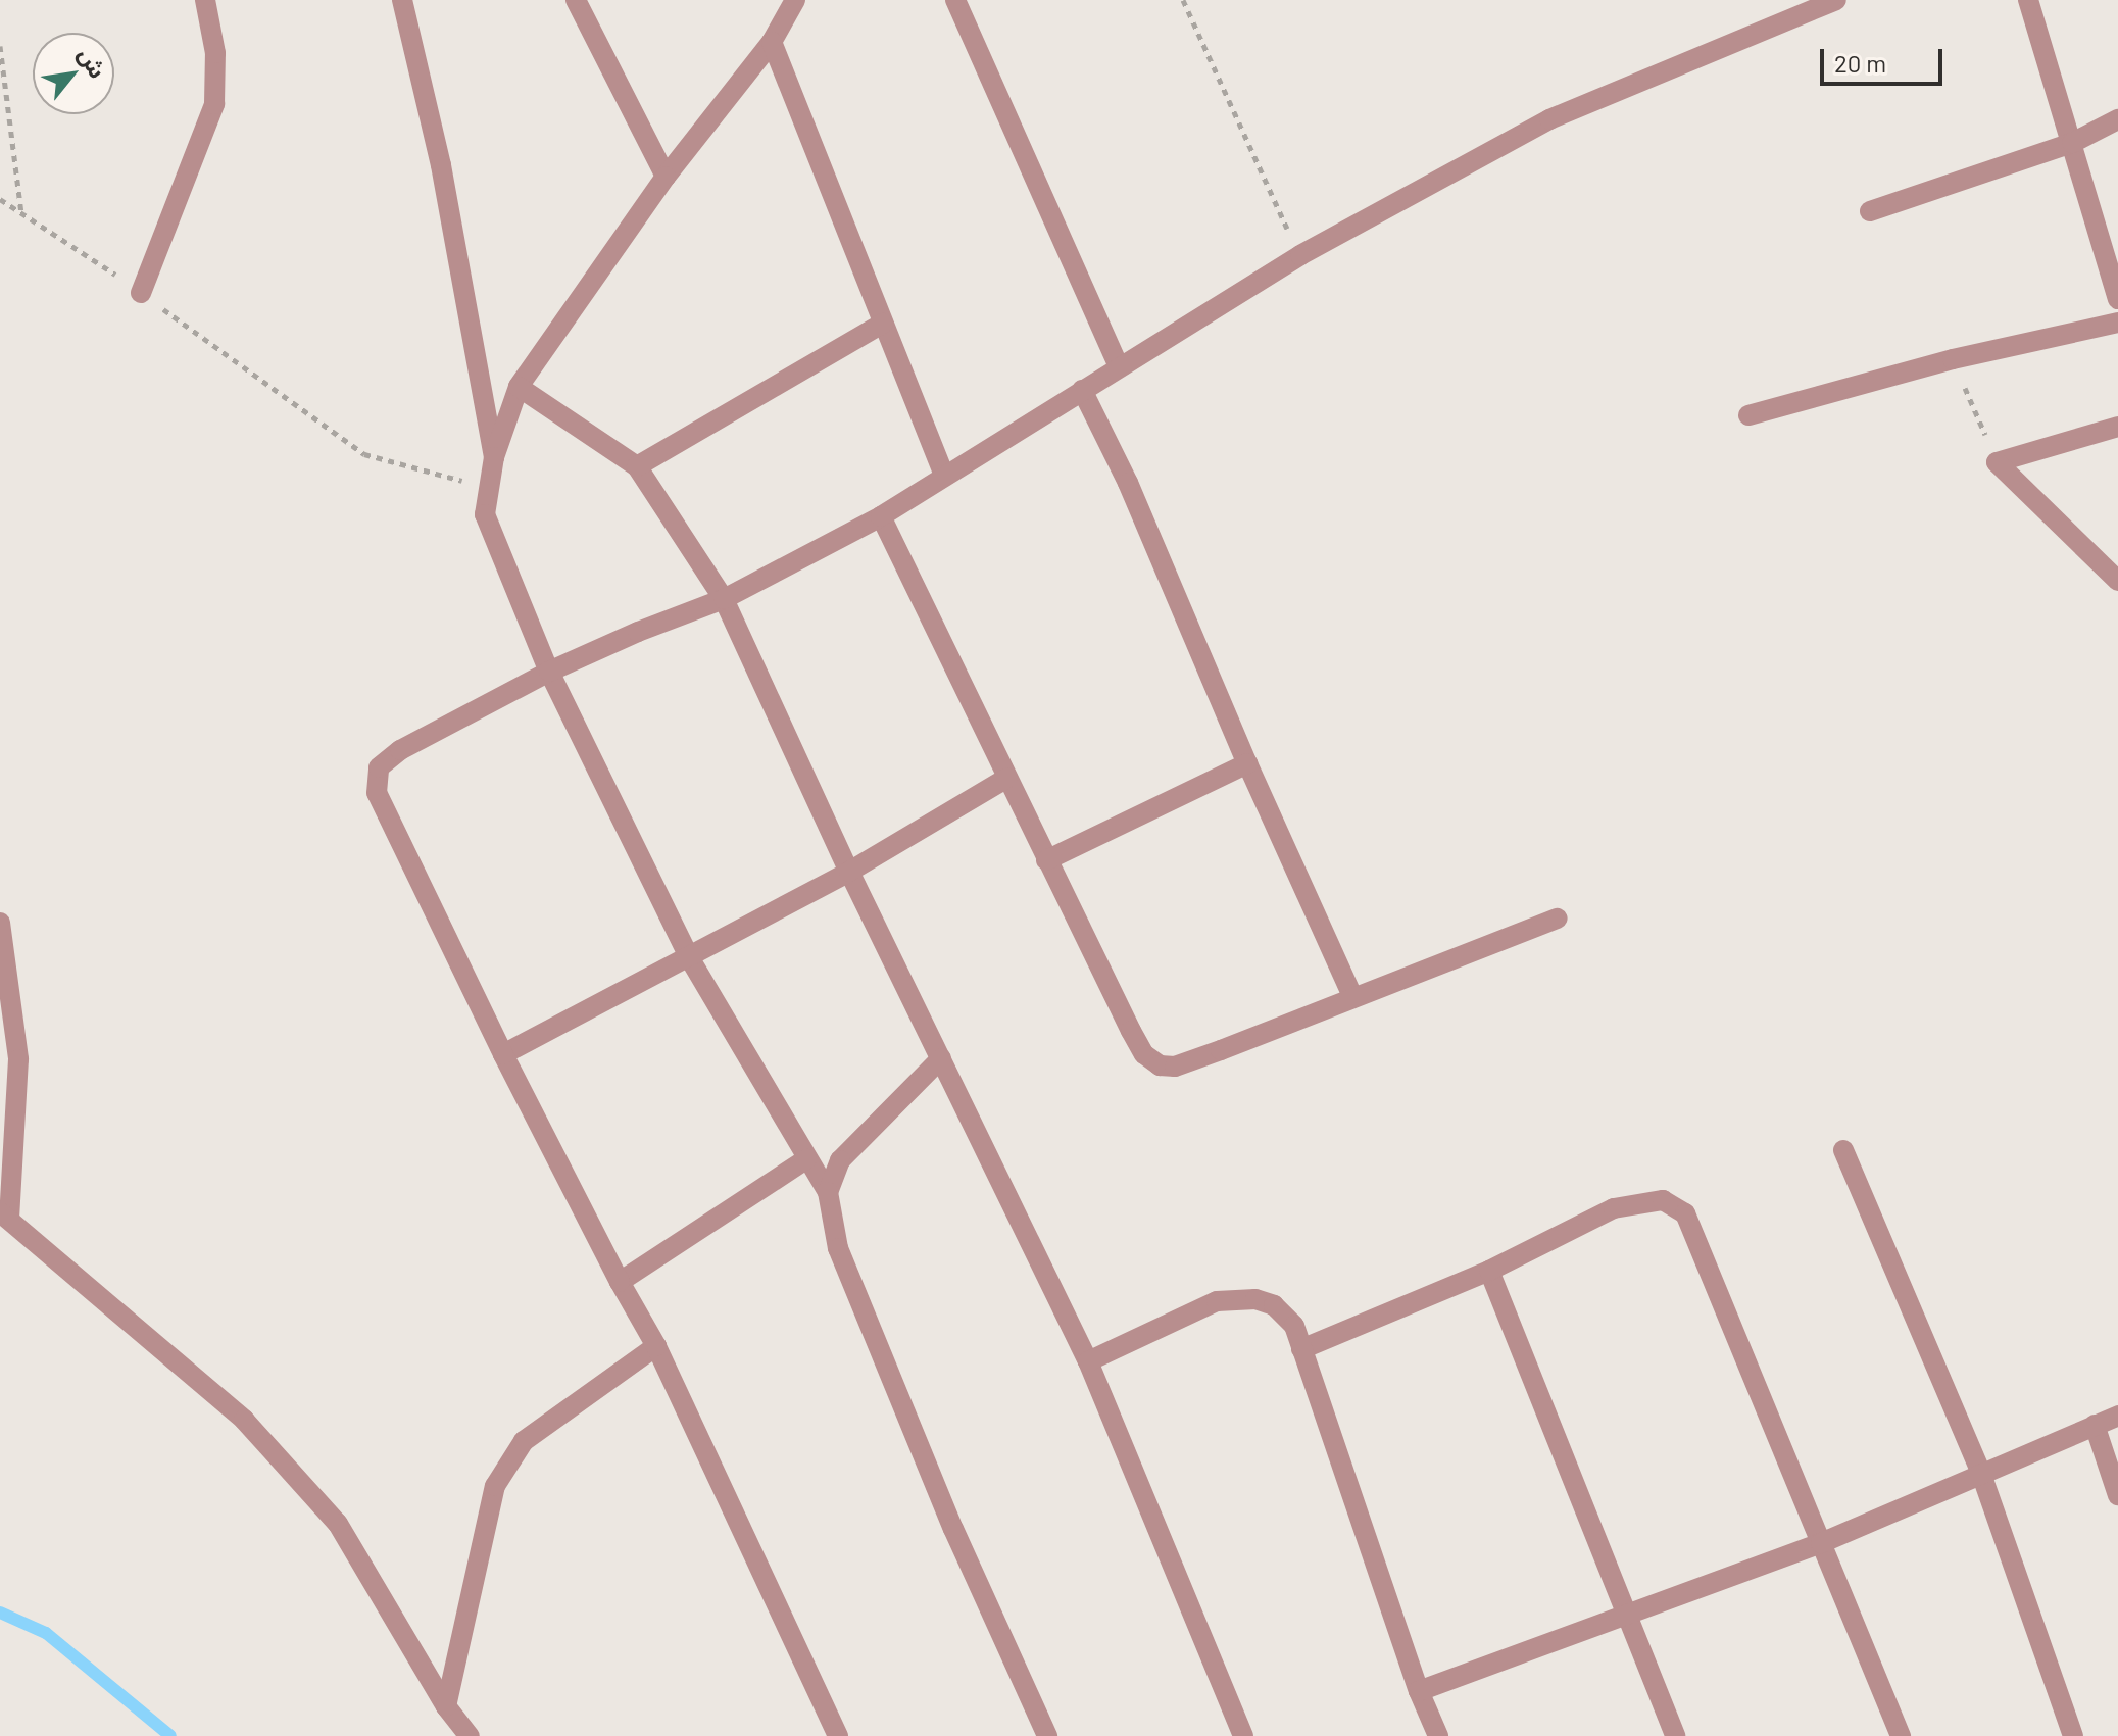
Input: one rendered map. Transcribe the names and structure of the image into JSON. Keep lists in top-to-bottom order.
{
  "scale_bar": "20 m",
  "north": "top right"
}
